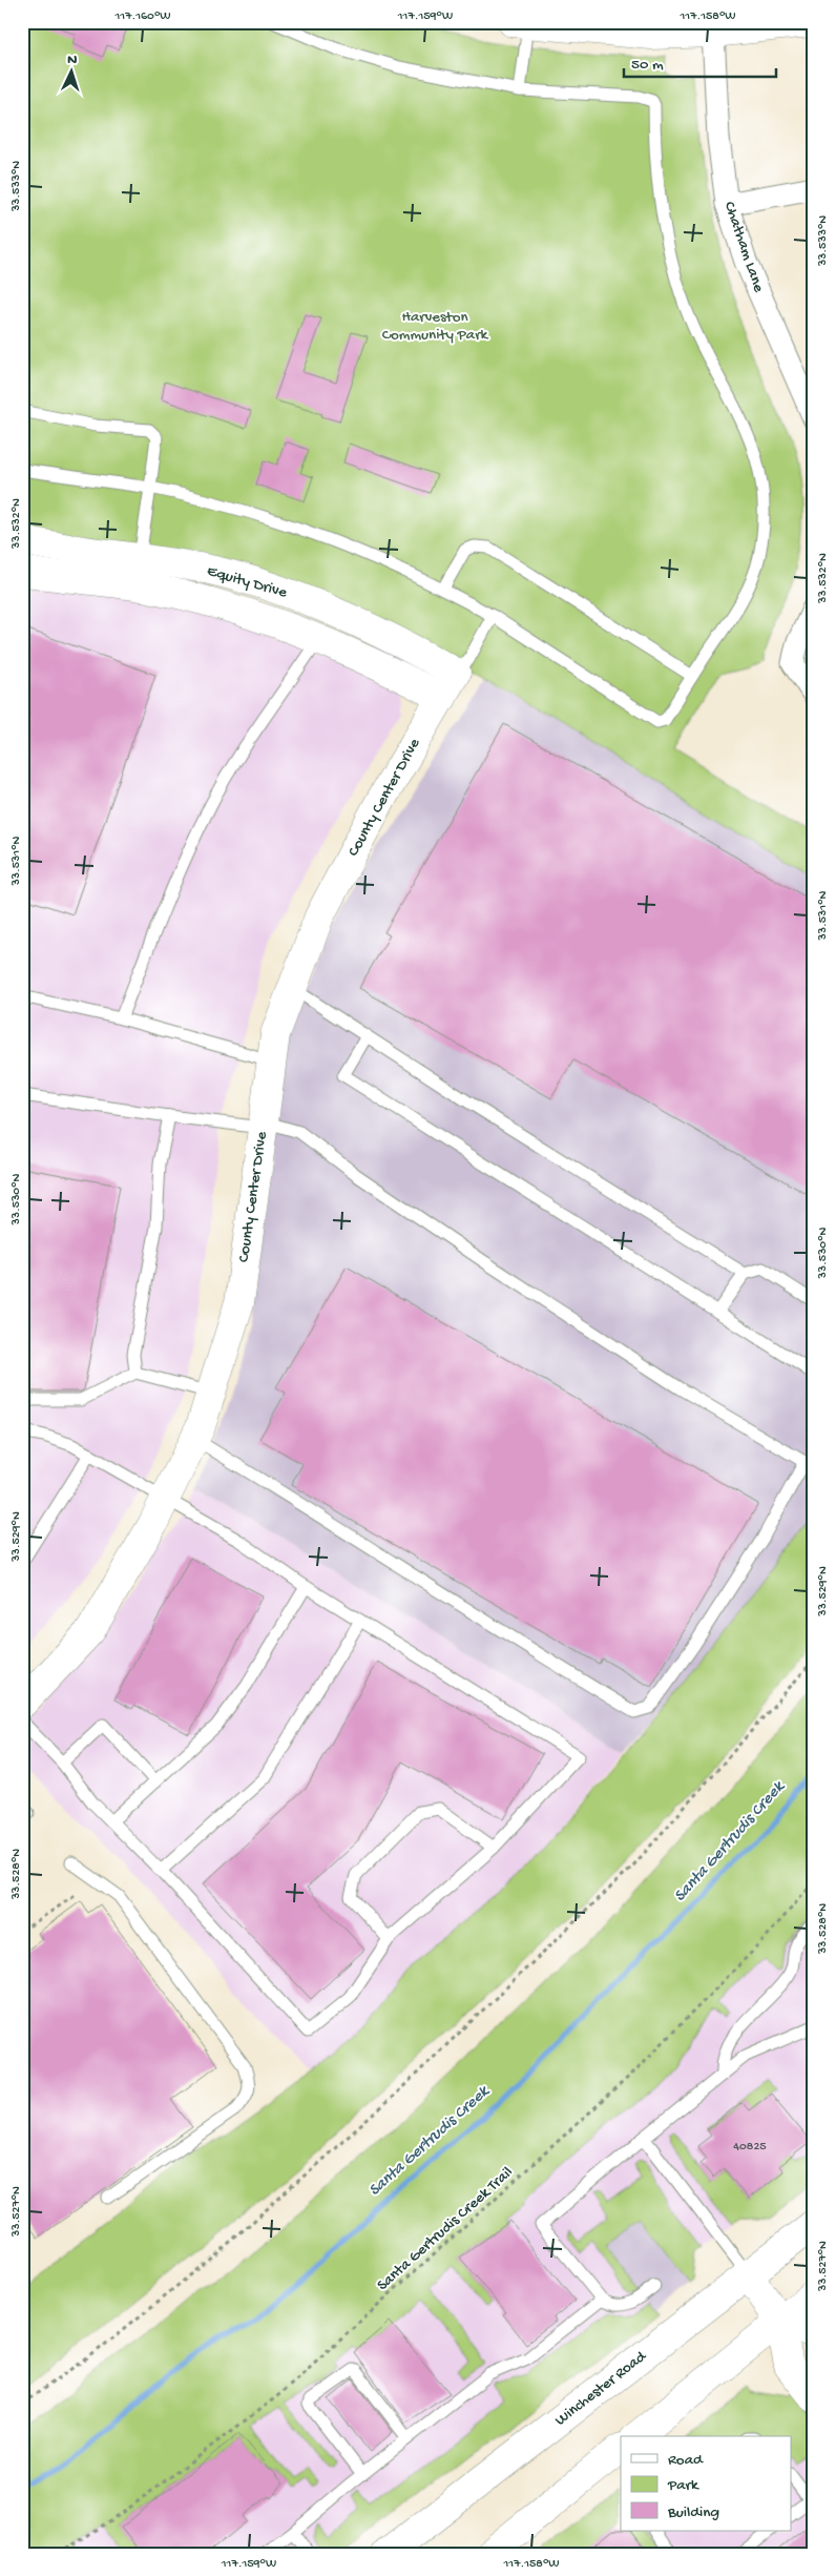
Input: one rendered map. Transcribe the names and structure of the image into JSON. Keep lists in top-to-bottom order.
{
  "streets": {
    "street": [
      "Chatham Lane",
      "Equity Drive",
      "County Center Drive",
      "Winchester Road"
    ],
    "path": ["Santa Gertrudis Creek Trail"]
  },
  "crossings": [
    ["Equity Drive", "County Center Drive"]
  ],
  "water": ["Santa Gertrudis Creek"],
  "parks": ["Harveston Community Park"],
  "house_numbers": ["40825"],
  "legend": ["Road", "Park", "Building"],
  "scale_bar": "50 m",
  "north": "top",
  "coordinates": [
    "117.160°W",
    "117.159°W",
    "117.158°W",
    "33.533°N",
    "33.532°N",
    "33.531°N",
    "33.530°N",
    "33.529°N",
    "33.528°N",
    "33.527°N"
  ]
}
